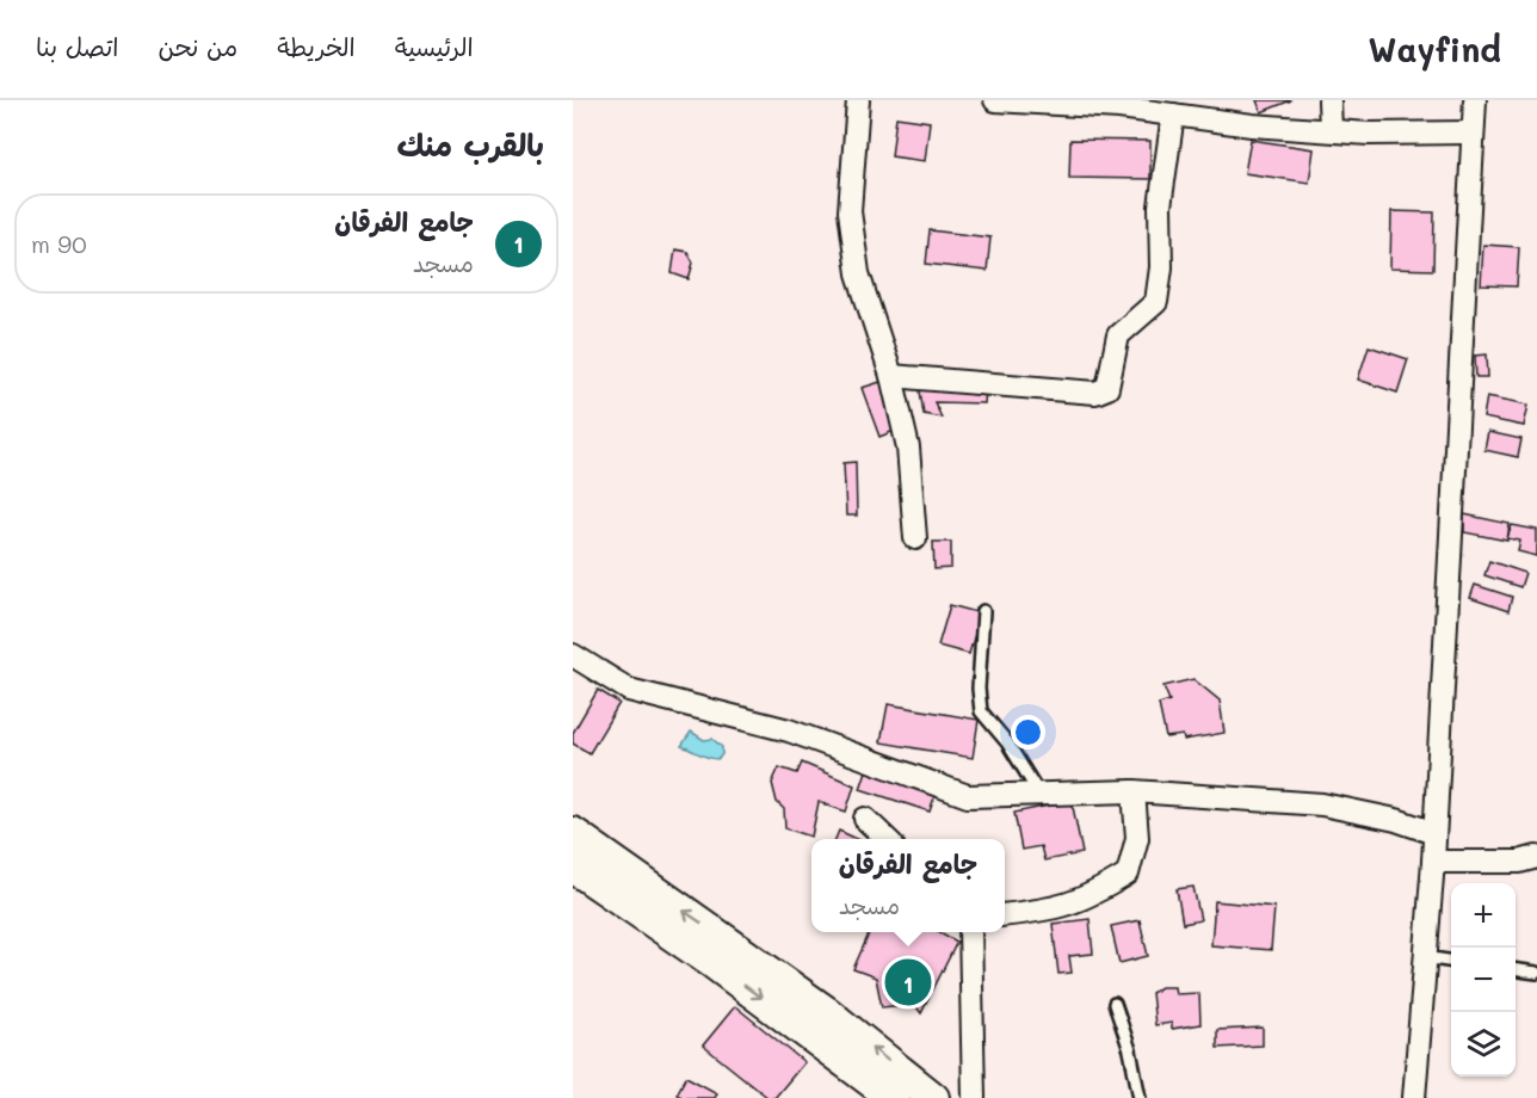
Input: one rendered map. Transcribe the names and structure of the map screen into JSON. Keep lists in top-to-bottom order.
{
  "page": {
    "header": "Wayfind",
    "nav": [
      "الرئيسية",
      "الخريطة",
      "من نحن",
      "اتصل بنا"
    ],
    "heading": "بالقرب منك",
    "list": [
      {
        "mark": "1",
        "name": "جامع الفرقان",
        "note": "مسجد",
        "value": "90 m"
      }
    ],
    "popup": ["جامع الفرقان", "مسجد"],
    "map_buttons": ["+", "−"],
    "pins": "1"
  }
}
